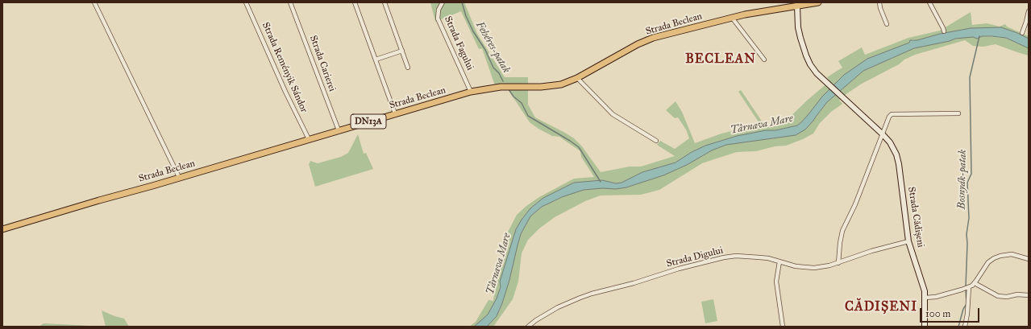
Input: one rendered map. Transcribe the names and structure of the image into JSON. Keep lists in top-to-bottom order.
{
  "streets": {
    "main road": ["Strada Beclean", "DN13A", "Strada Cădișeni"],
    "street": [
      "Strada Fagului",
      "Strada Carierei",
      "Strada Reményik Sándor",
      "Strada Digului"
    ]
  },
  "crossings": [
    ["Strada Beclean", "Strada Fagului"],
    ["Strada Beclean", "Strada Carierei"],
    ["Strada Beclean", "Strada Reményik Sándor"],
    ["Strada Beclean", "Strada Cădișeni"],
    ["Strada Cădișeni", "Strada Digului"]
  ],
  "districts": ["BECLEAN", "CĂDIȘENI"],
  "water": ["Fehéres-patak", "Târnava Mare", "Bosnyák-patak"],
  "scale_bar": "100 m"
}
